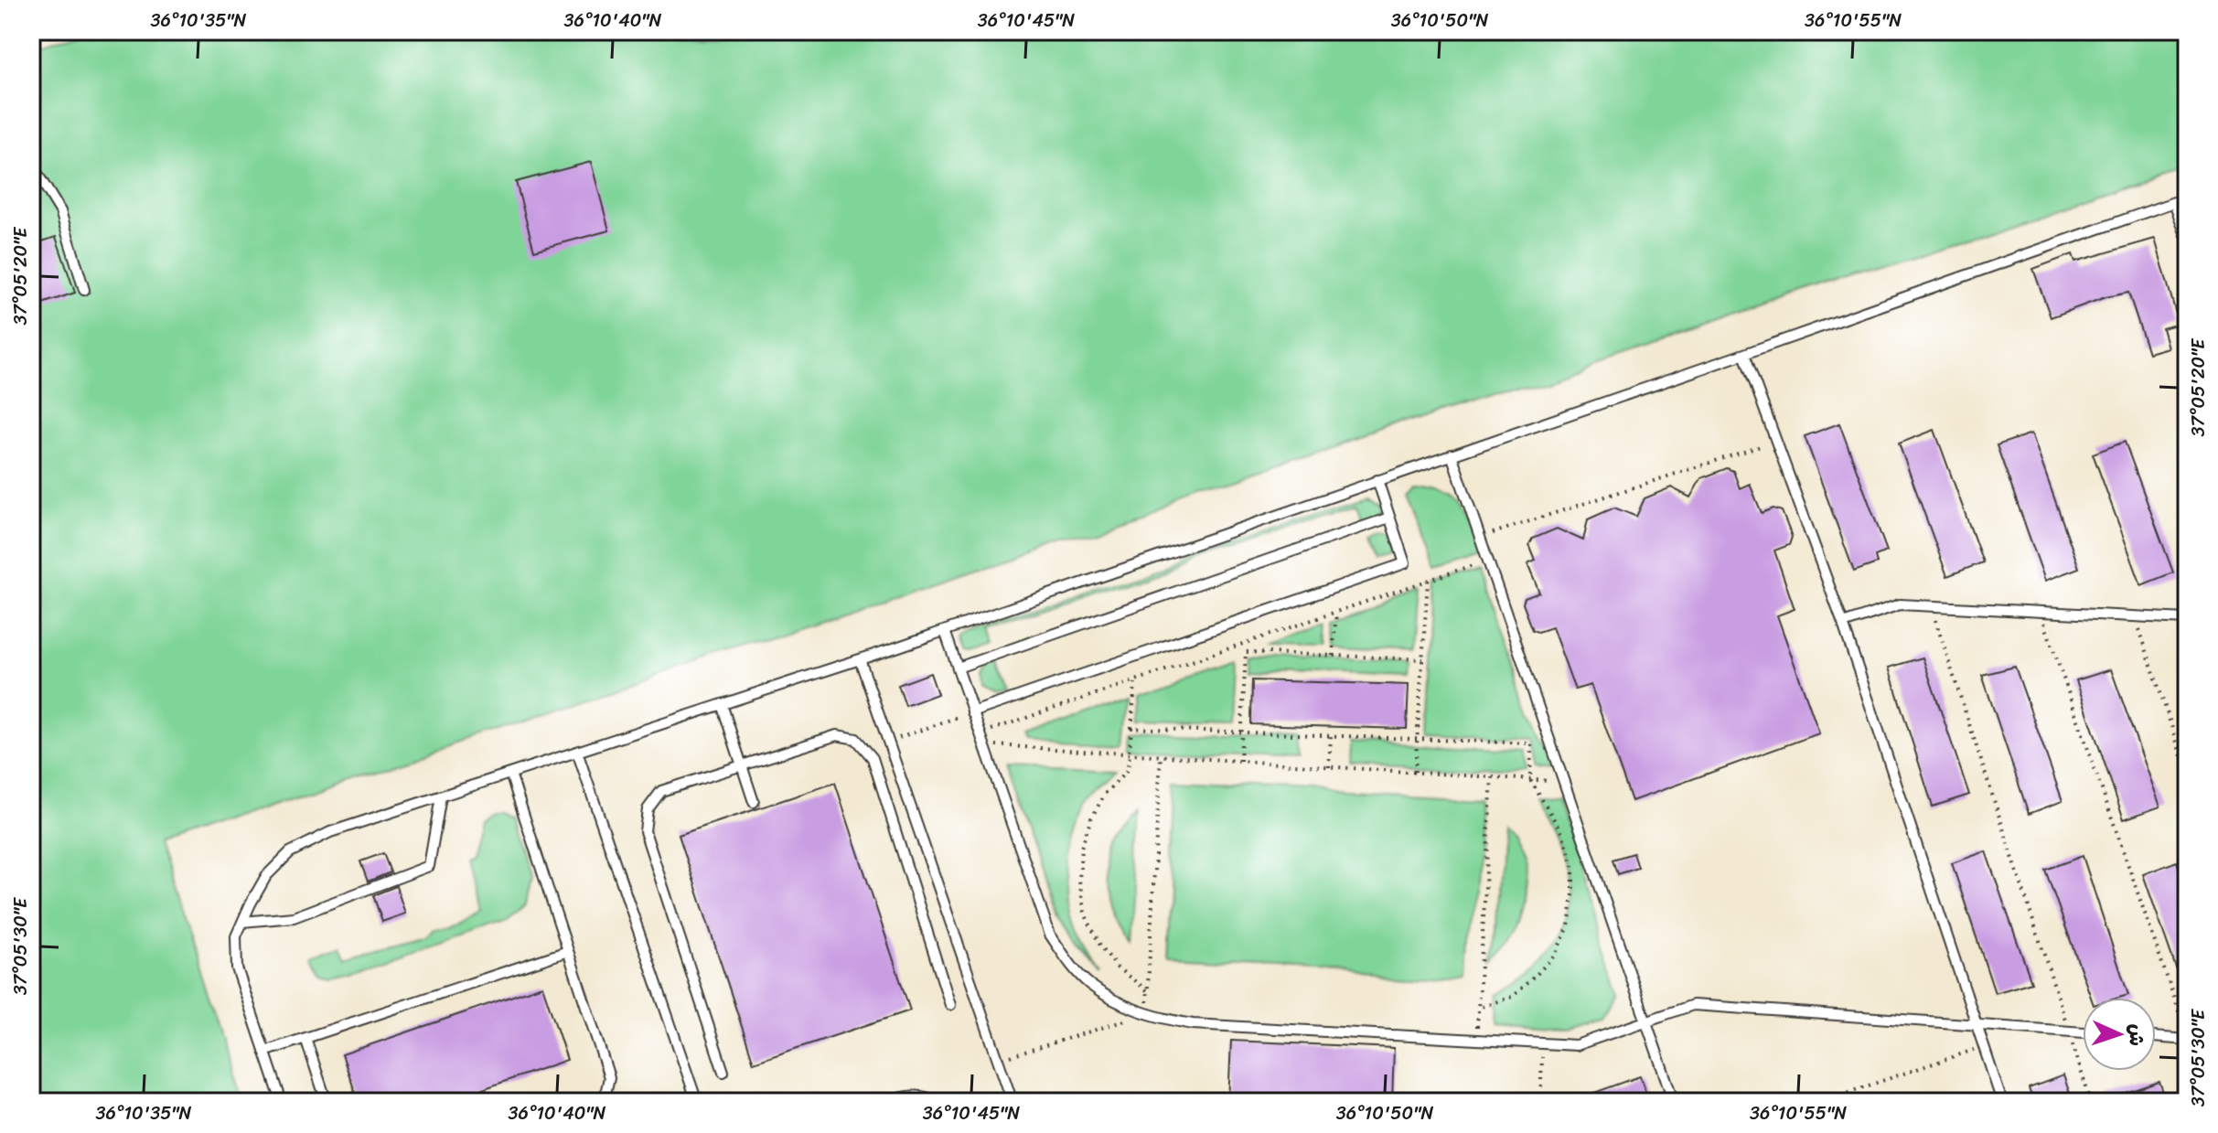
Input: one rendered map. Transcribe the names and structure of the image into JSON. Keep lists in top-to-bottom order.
{
  "north": "right",
  "coordinates": [
    "36°10'35\"N",
    "36°10'40\"N",
    "36°10'45\"N",
    "36°10'50\"N",
    "36°10'55\"N",
    "37°05'20\"E",
    "37°05'30\"E"
  ]
}
